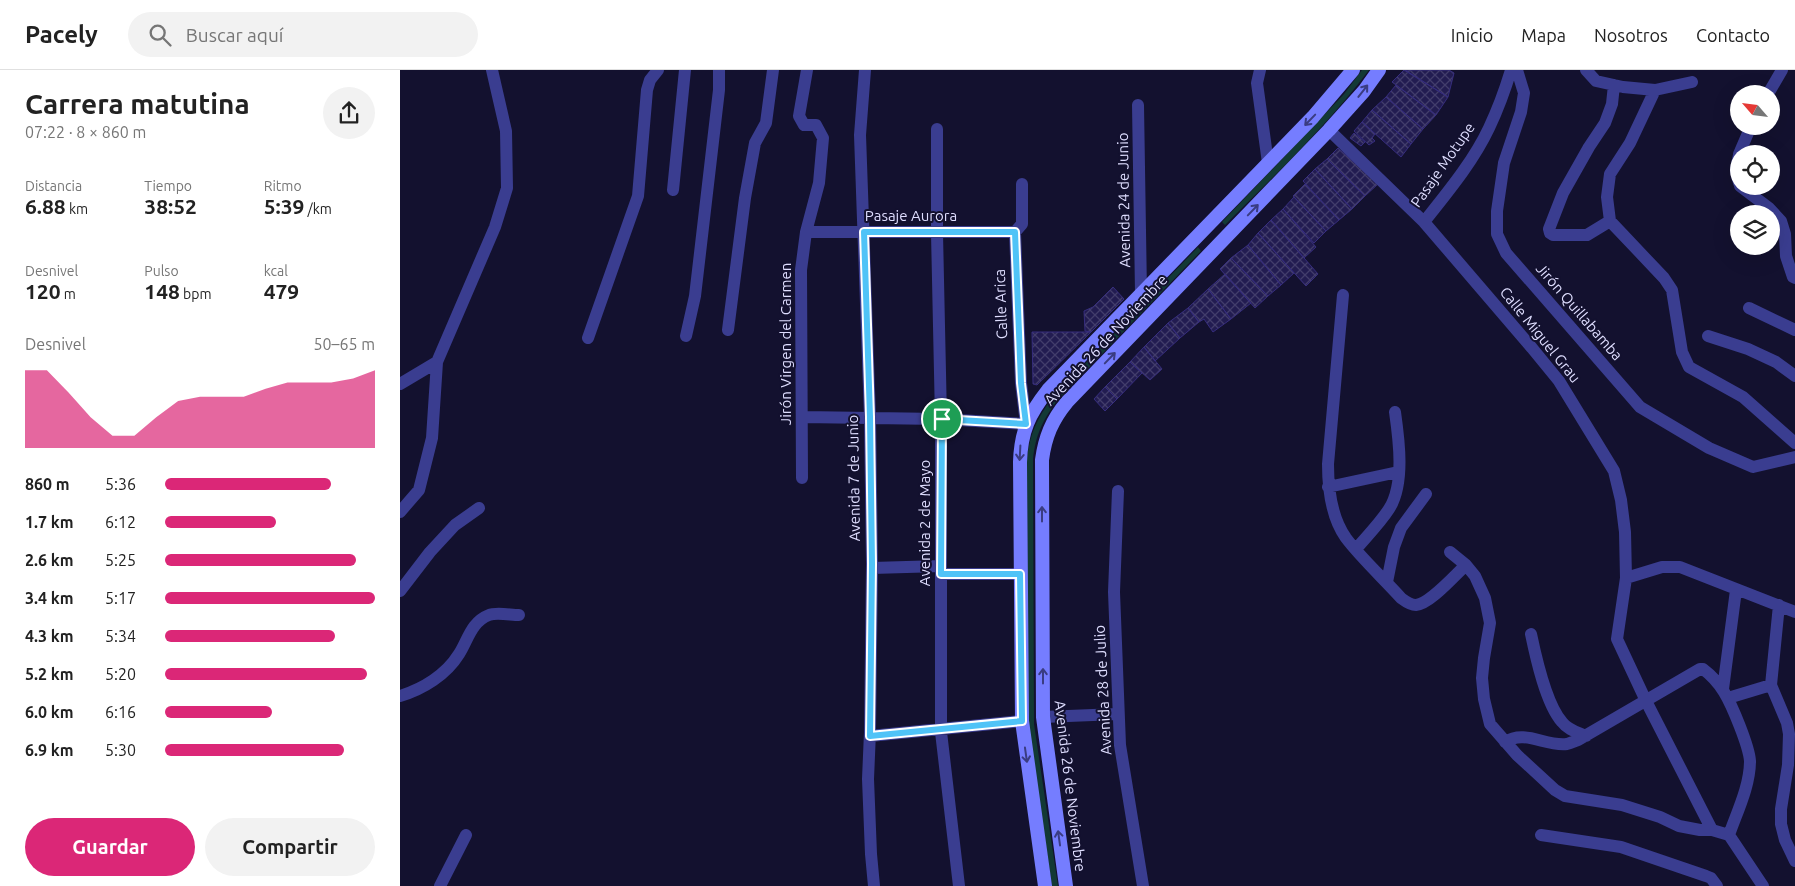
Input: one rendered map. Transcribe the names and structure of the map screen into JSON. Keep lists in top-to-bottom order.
{
  "streets": {
    "main road": ["Avenida 26 de Noviembre"],
    "street": [
      "Pasaje Motupe",
      "Avenida 24 de Junio",
      "Pasaje Aurora",
      "Calle Arica",
      "Jirón Quillabamba",
      "Calle Miguel Grau",
      "Jirón Virgen del Carmen",
      "Avenida 7 de Junio",
      "Avenida 2 de Mayo",
      "Avenida 28 de Julio"
    ]
  },
  "crossings": [
    ["Pasaje Motupe", "Calle Miguel Grau"],
    ["Avenida 24 de Junio", "Avenida 26 de Noviembre"],
    ["Pasaje Aurora", "Calle Arica"],
    ["Pasaje Aurora", "Jirón Virgen del Carmen"],
    ["Pasaje Aurora", "Avenida 7 de Junio"],
    ["Pasaje Aurora", "Avenida 2 de Mayo"],
    ["Calle Arica", "Avenida 26 de Noviembre"],
    ["Calle Miguel Grau", "Avenida 26 de Noviembre"]
  ],
  "north": "top left",
  "page": {
    "header": "Pacely",
    "search": "Buscar aquí",
    "nav": [
      "Inicio",
      "Mapa",
      "Nosotros",
      "Contacto"
    ],
    "heading": ["Carrera matutina", "07:22 · 8 × 860 m"],
    "stats": [
      ["Distancia", "6.88 km"],
      ["Tiempo", "38:52"],
      ["Ritmo", "5:39 /km"],
      ["Desnivel", "120 m"],
      ["Pulso", "148 bpm"],
      ["kcal", "479"]
    ],
    "chart": ["Desnivel", "50–65 m"],
    "list": [
      {
        "name": "860 m",
        "note": "5:36"
      },
      {
        "name": "1.7 km",
        "note": "6:12"
      },
      {
        "name": "2.6 km",
        "note": "5:25"
      },
      {
        "name": "3.4 km",
        "note": "5:17"
      },
      {
        "name": "4.3 km",
        "note": "5:34"
      },
      {
        "name": "5.2 km",
        "note": "5:20"
      },
      {
        "name": "6.0 km",
        "note": "6:16"
      },
      {
        "name": "6.9 km",
        "note": "5:30"
      }
    ],
    "buttons": ["Guardar", "Compartir"]
  }
}
